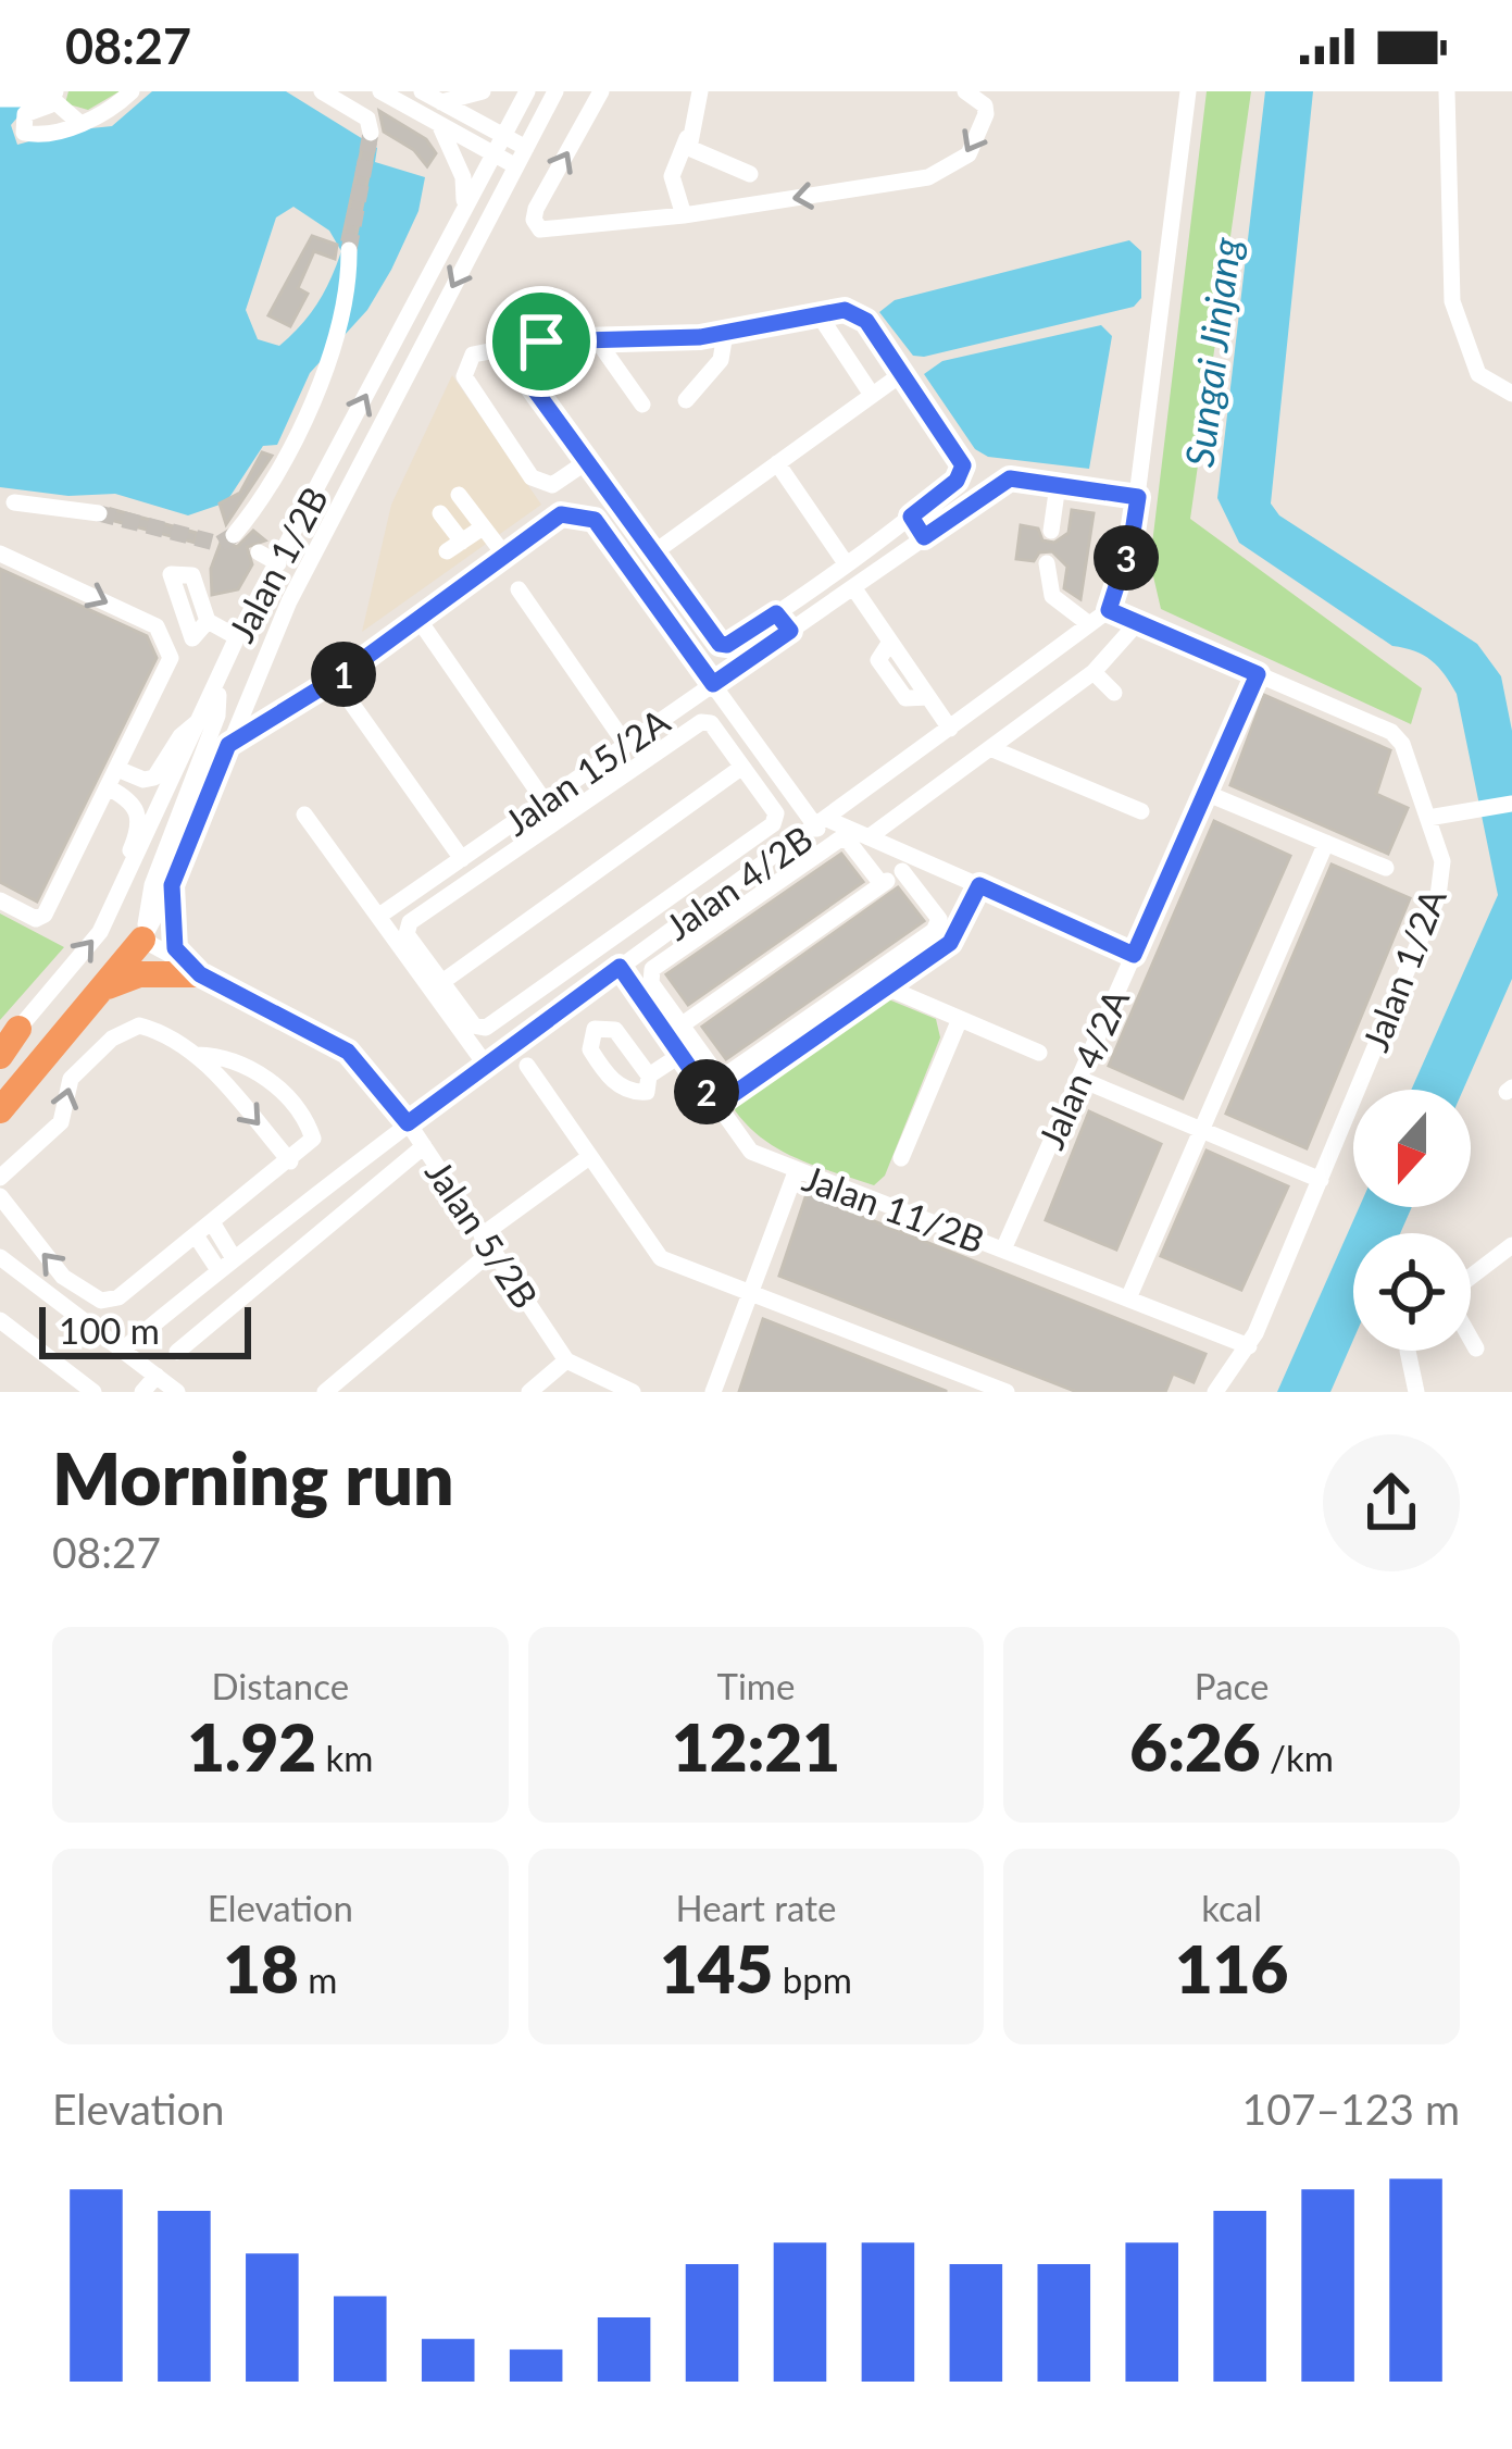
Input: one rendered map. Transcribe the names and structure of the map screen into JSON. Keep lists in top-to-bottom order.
{
  "streets": {
    "street": [
      "Jalan 1/2B",
      "Jalan 15/2A",
      "Jalan 4/2B",
      "Jalan 1/2A",
      "Jalan 4/2A",
      "Jalan 11/2B",
      "Jalan 5/2B"
    ]
  },
  "crossings": [
    ["Jalan 1/2B", "Jalan 5/2B"],
    ["Jalan 4/2B", "Jalan 1/2A"],
    ["Jalan 4/2B", "Jalan 11/2B"],
    ["Jalan 4/2B", "Jalan 5/2B"],
    ["Jalan 1/2A", "Jalan 4/2A"],
    ["Jalan 1/2A", "Jalan 11/2B"],
    ["Jalan 4/2A", "Jalan 11/2B"]
  ],
  "water": ["Sungai Jinjang"],
  "scale_bar": "100 m",
  "north": "bottom",
  "page": {
    "status": "08:27",
    "pins": ["3", "1", "2"],
    "scale": "100 m",
    "heading": ["Morning run", "08:27"],
    "stats": [
      ["Distance", "1.92 km"],
      ["Time", "12:21"],
      ["Pace", "6:26 /km"],
      ["Elevation", "18 m"],
      ["Heart rate", "145 bpm"],
      ["kcal", "116"]
    ],
    "chart": ["Elevation", "107–123 m"]
  }
}
